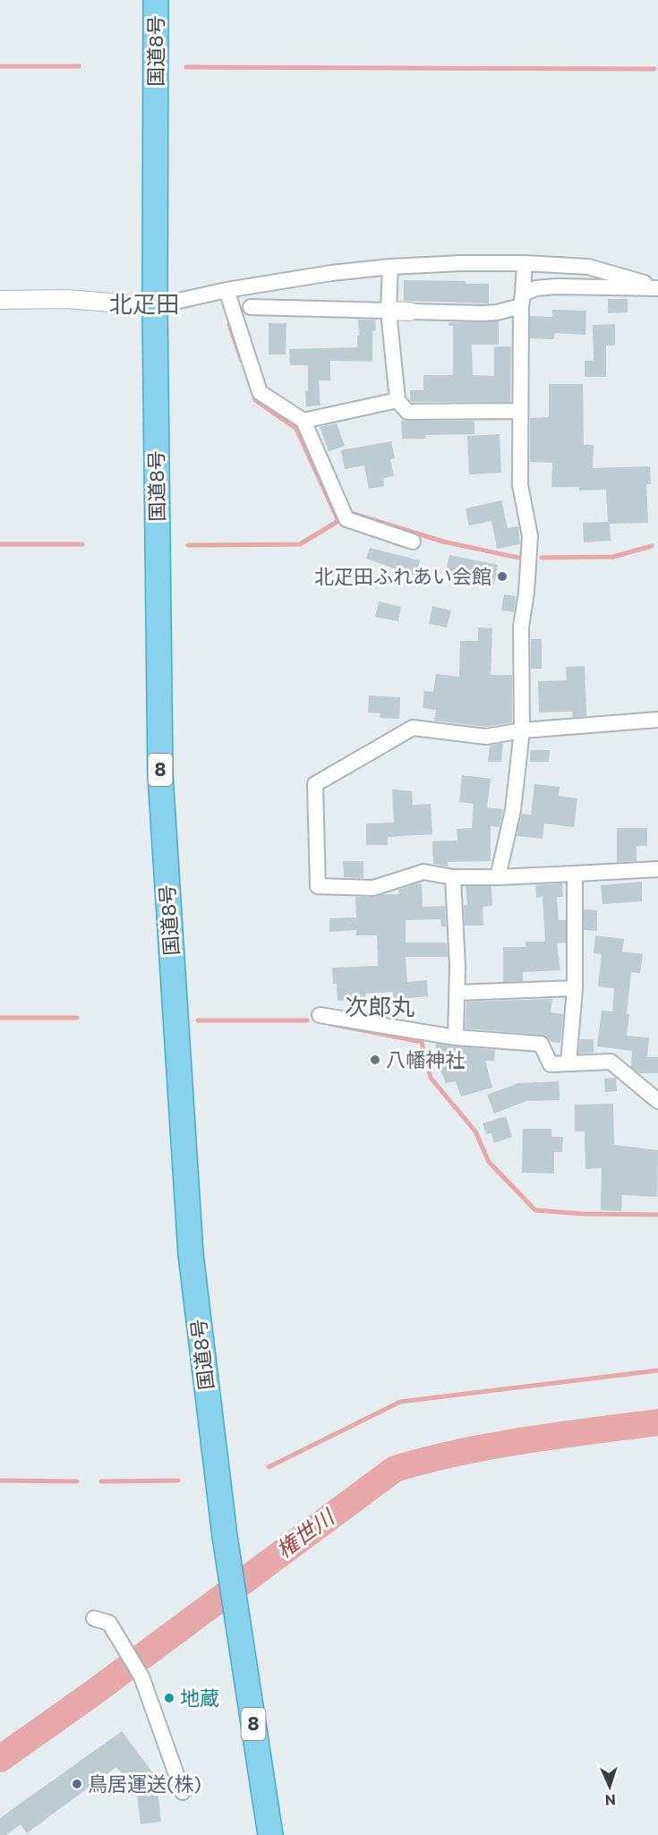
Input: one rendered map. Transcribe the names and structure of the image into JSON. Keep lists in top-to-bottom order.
{
  "streets": {
    "highway": ["国道8号", "8"]
  },
  "districts": ["北疋田", "次郎丸"],
  "water": ["権世川"],
  "places": [
    "北疋田ふれあい会館",
    "八幡神社",
    "地蔵",
    "鳥居運送(株)"
  ],
  "north": "bottom"
}
